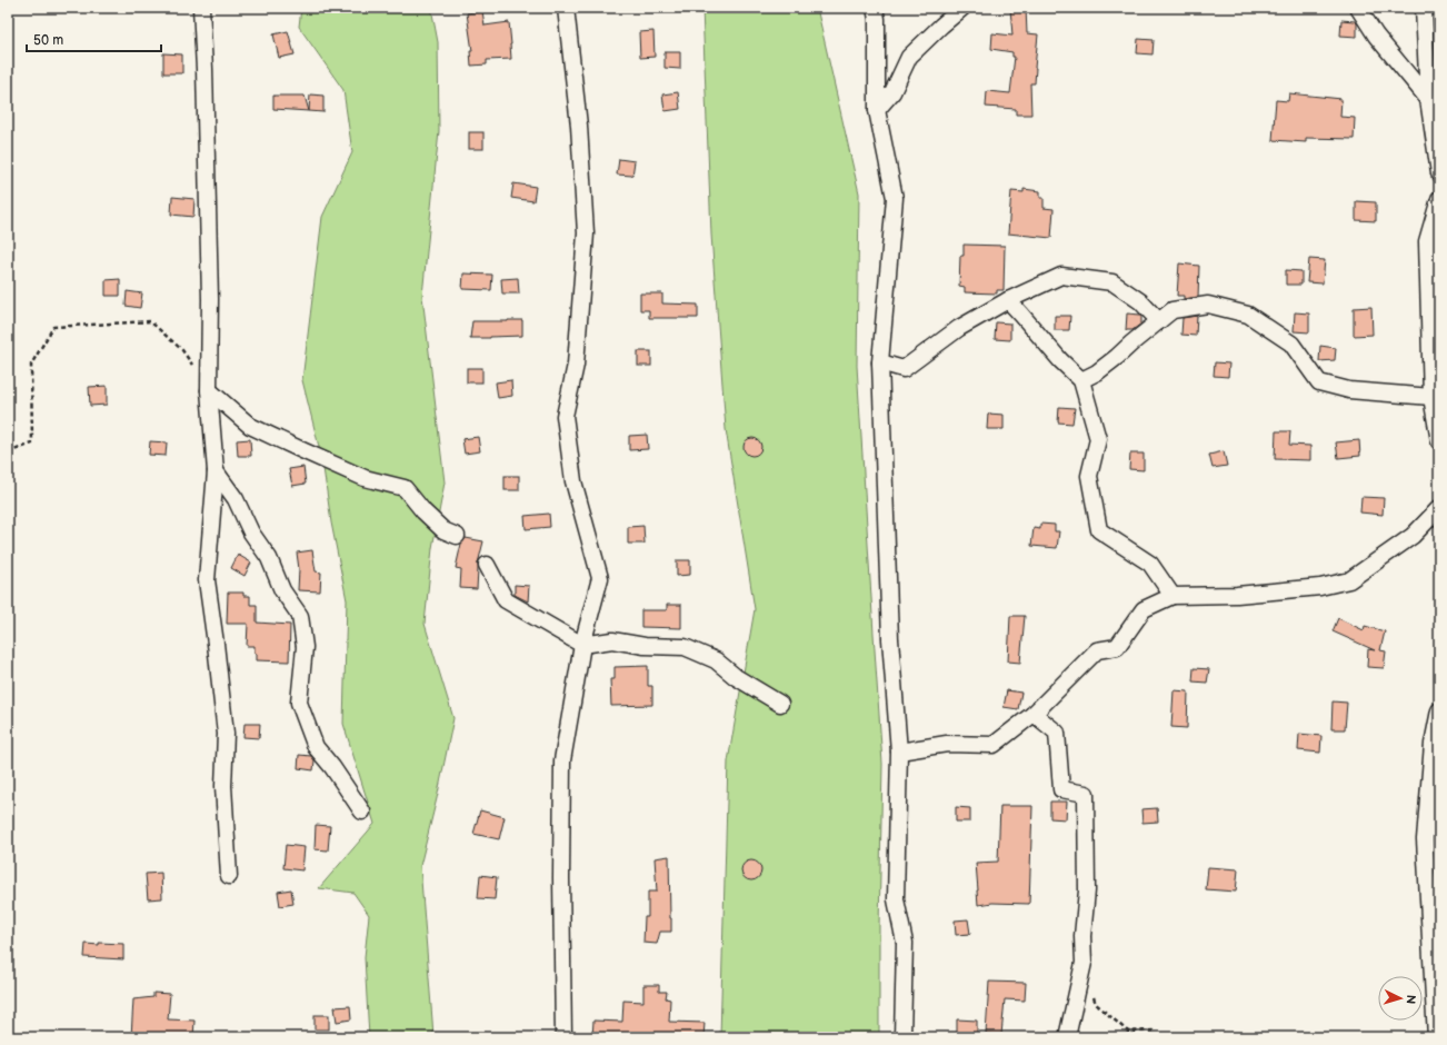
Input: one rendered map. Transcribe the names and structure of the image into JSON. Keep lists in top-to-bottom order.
{
  "scale_bar": "50 m",
  "north": "right"
}
